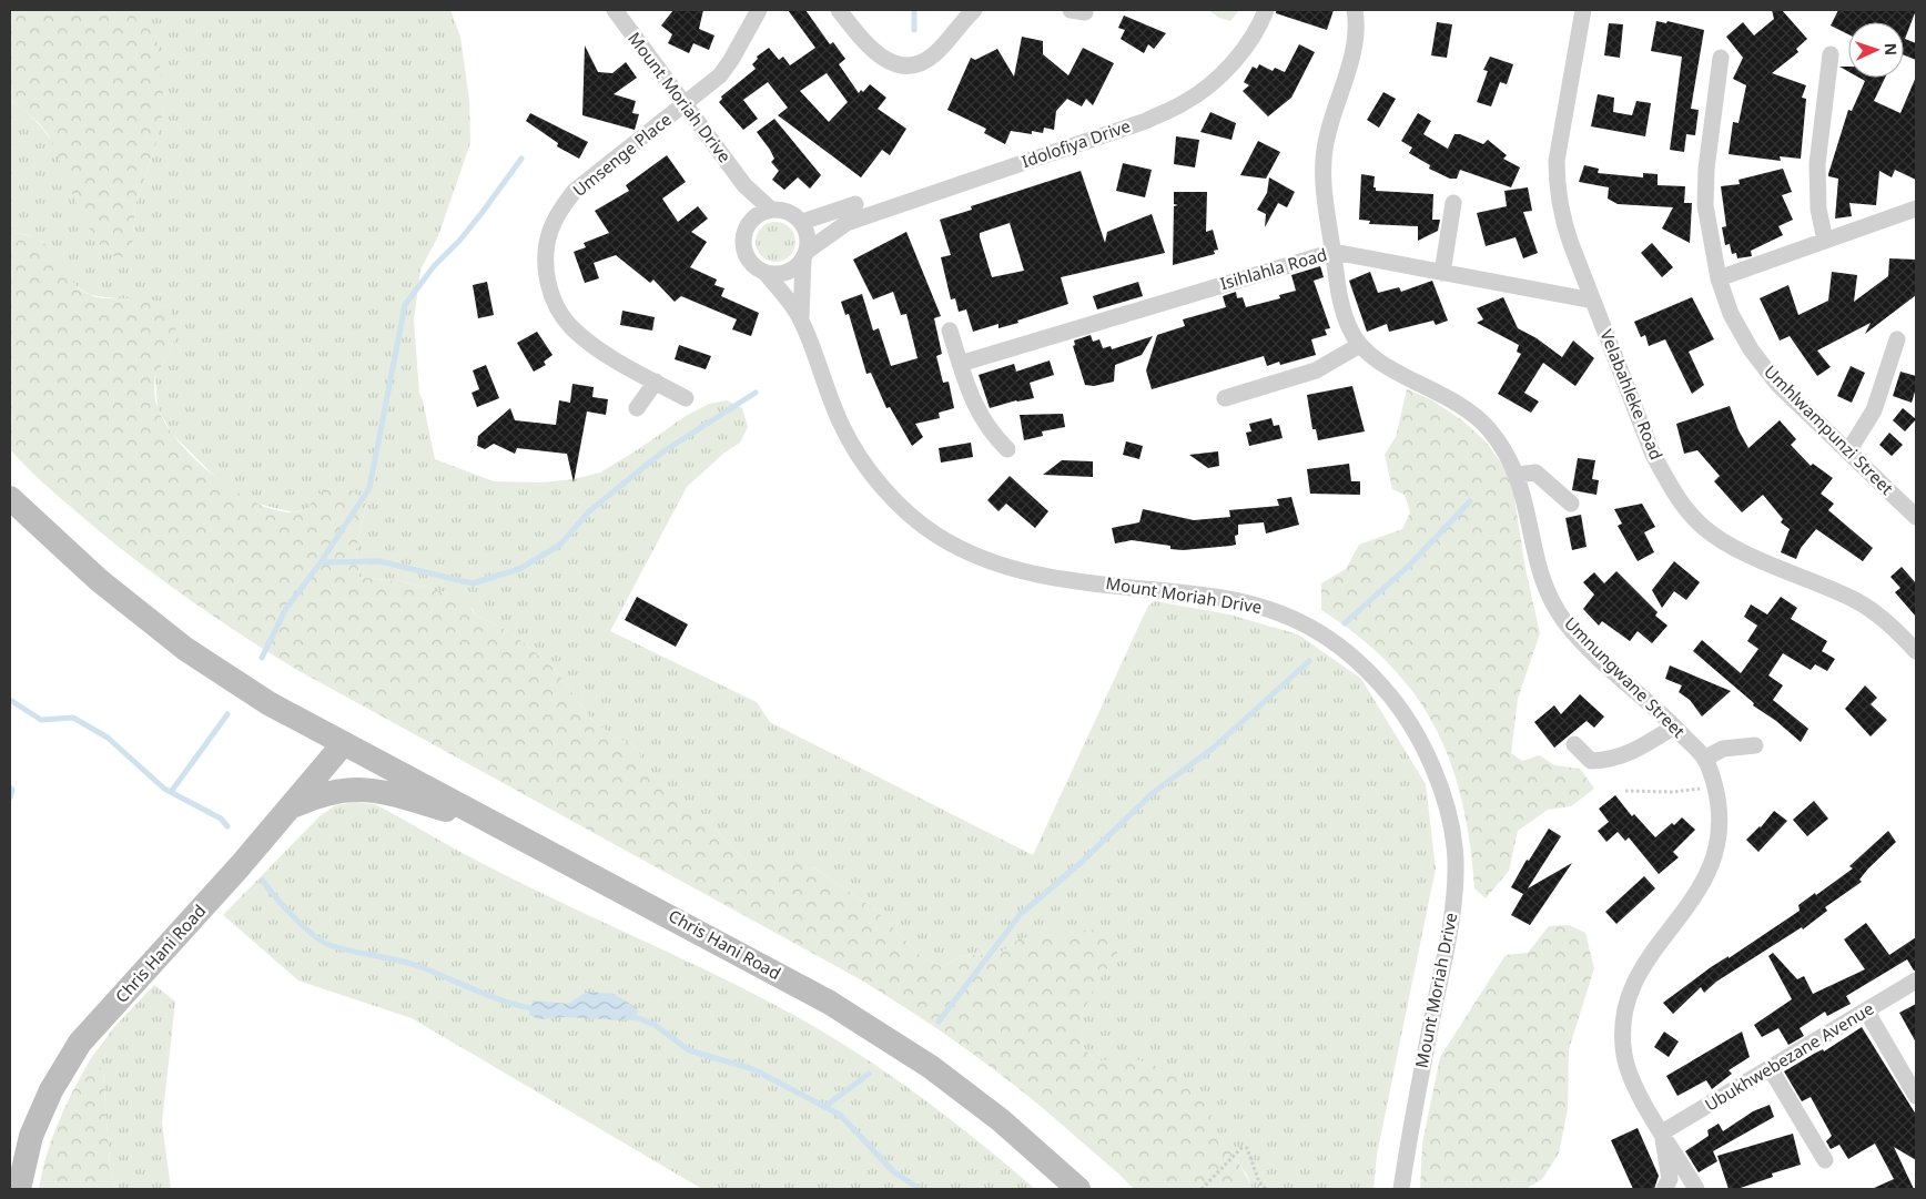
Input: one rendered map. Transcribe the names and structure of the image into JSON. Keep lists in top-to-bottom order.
{
  "streets": {
    "main road": ["Chris Hani Road"],
    "street": [
      "Mount Moriah Drive",
      "Idolofiya Drive",
      "Umsenge Place",
      "Isihlahla Road",
      "Velabahleke Road",
      "Umhlwampunzi Street",
      "Umnungwane Street",
      "Ubukhwebezane Avenue"
    ]
  },
  "crossings": [
    ["Mount Moriah Drive", "Idolofiya Drive"],
    ["Mount Moriah Drive", "Umsenge Place"],
    ["Isihlahla Road", "Velabahleke Road"],
    ["Umnungwane Street", "Ubukhwebezane Avenue"]
  ],
  "north": "right"
}
